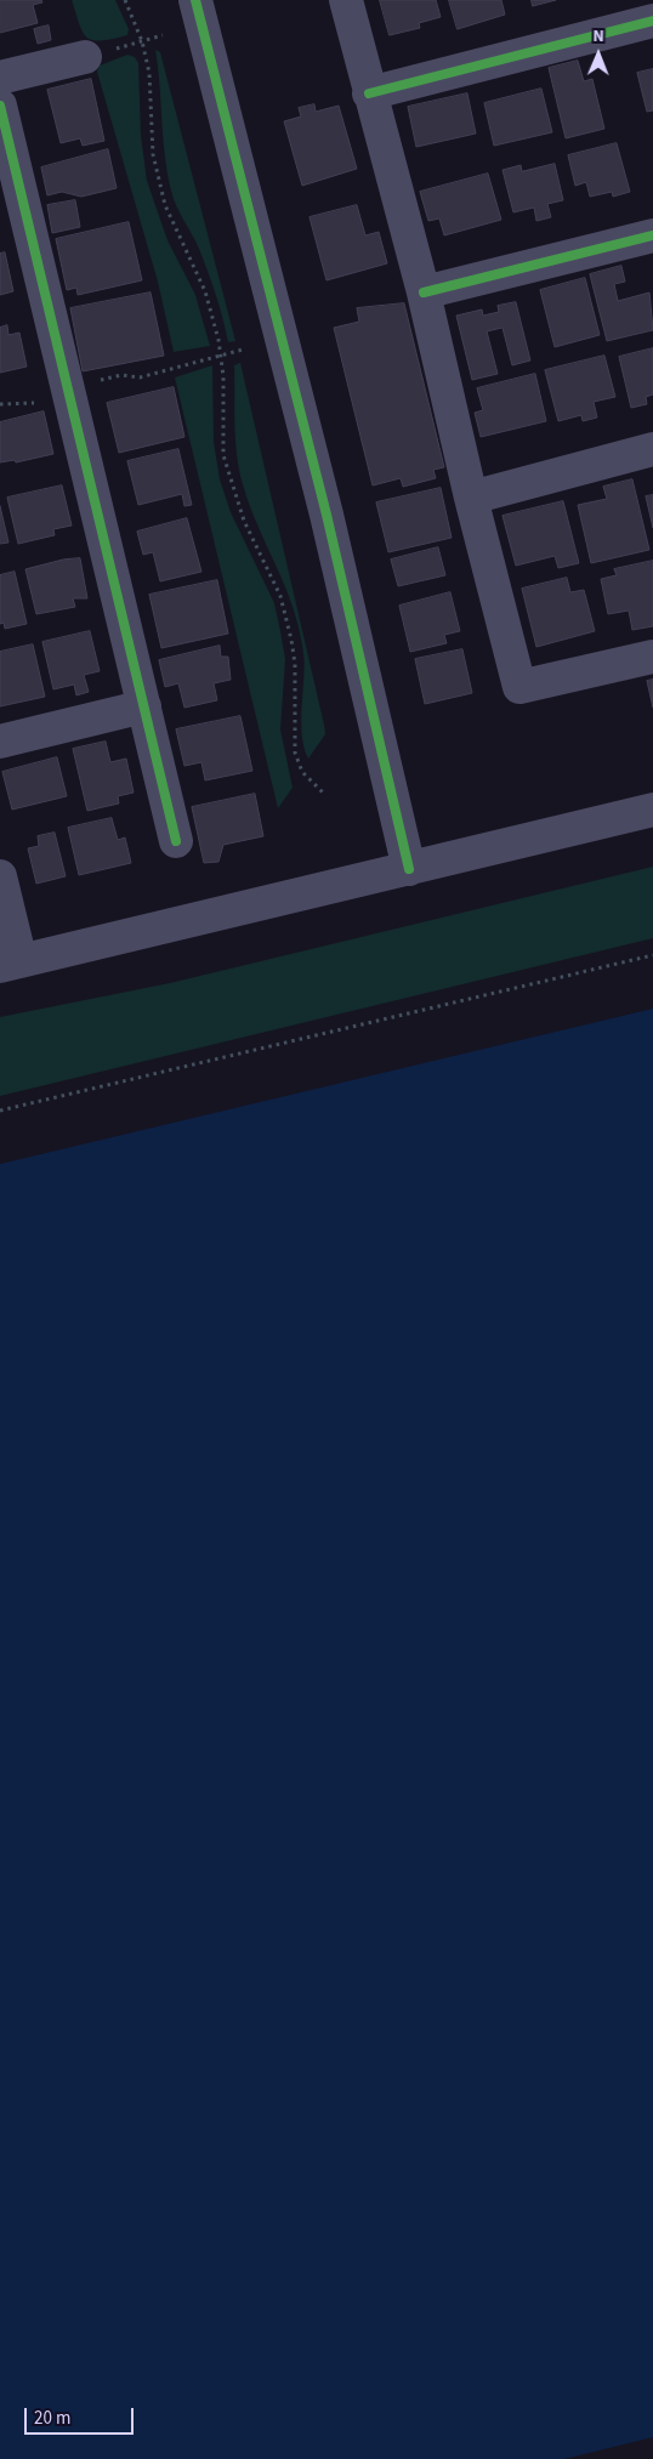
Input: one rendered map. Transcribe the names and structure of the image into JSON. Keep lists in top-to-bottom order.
{
  "scale_bar": "20 m",
  "north": "top"
}
